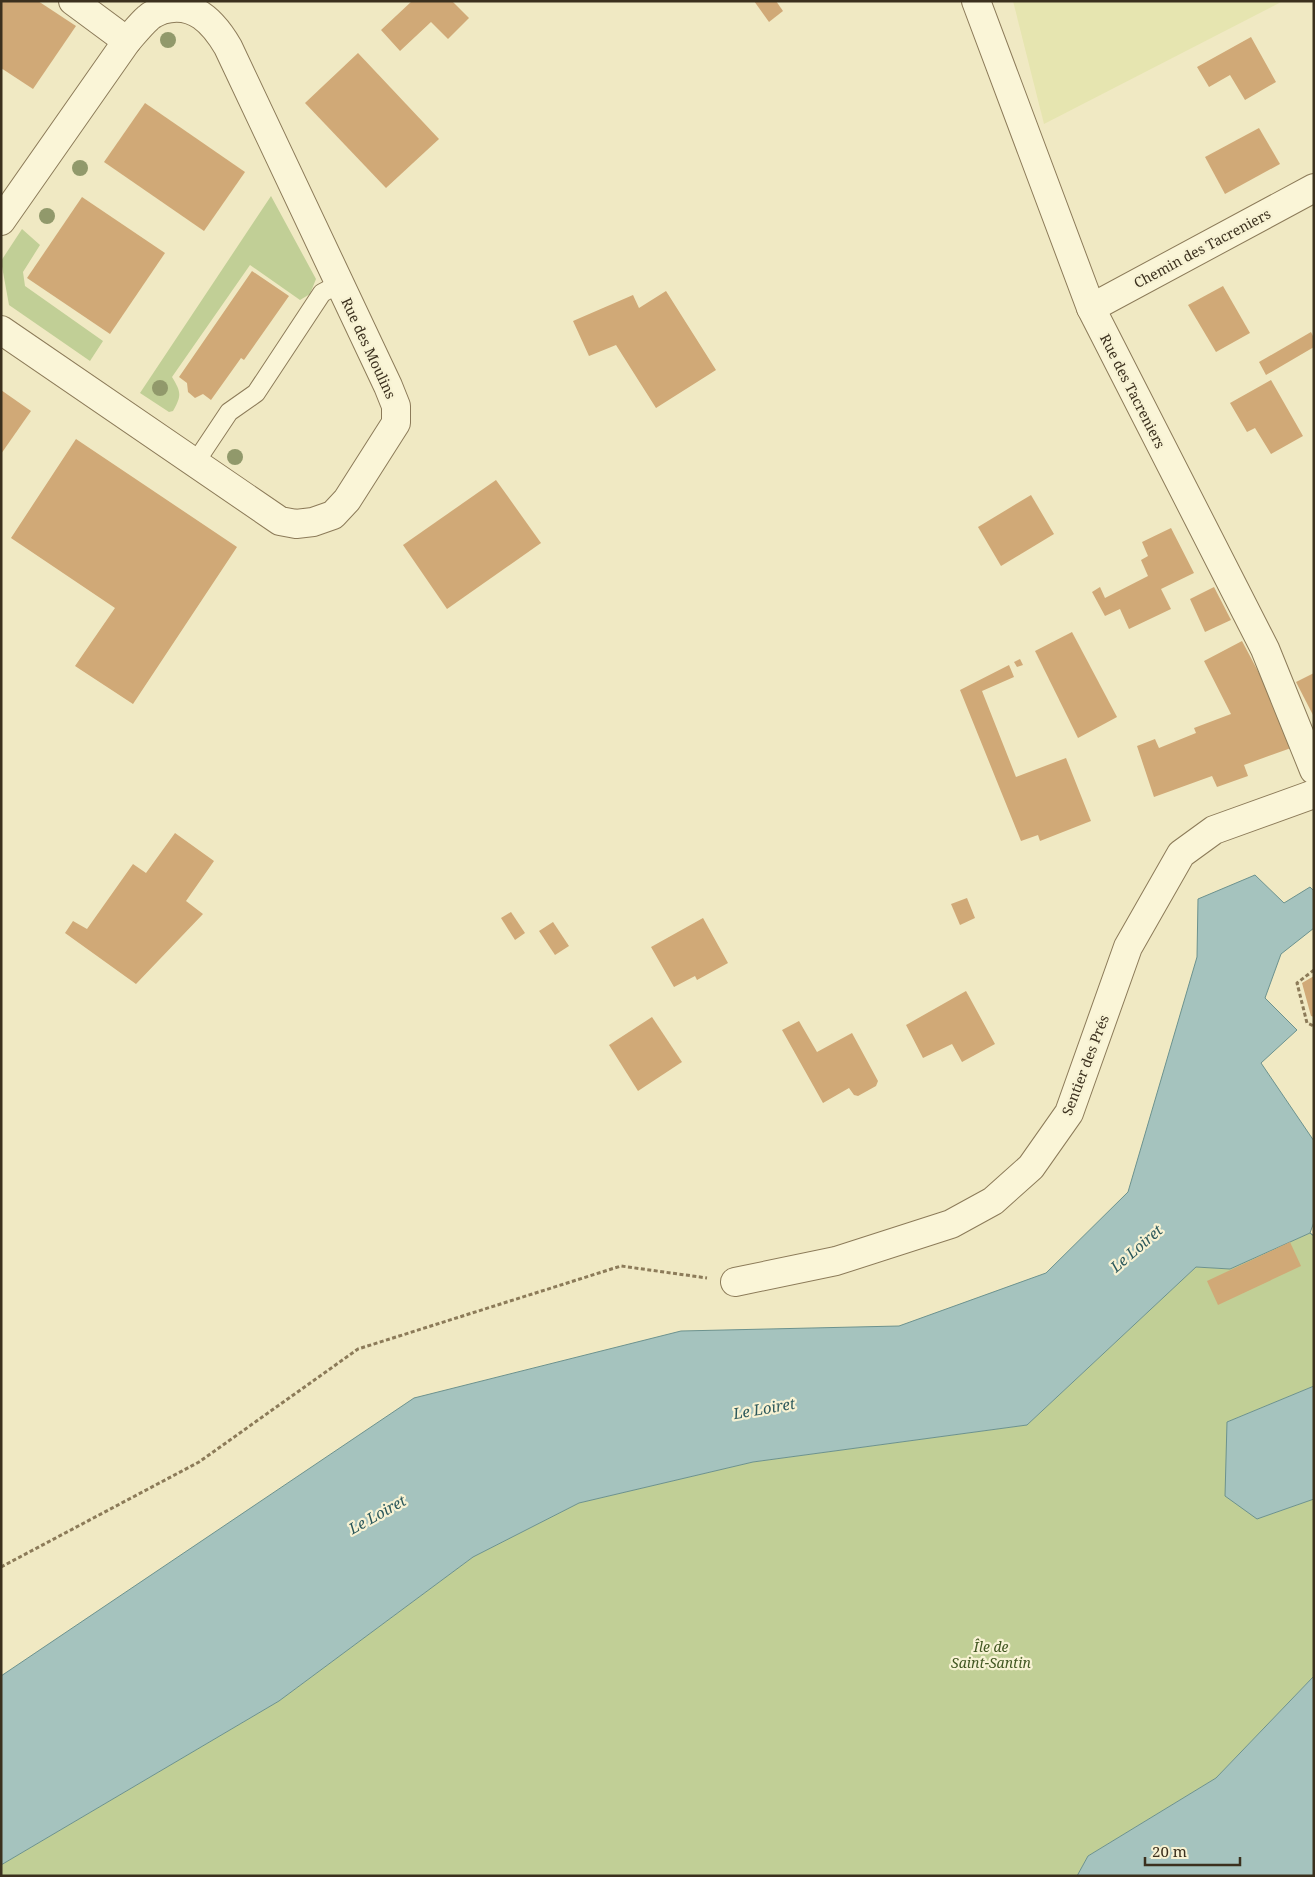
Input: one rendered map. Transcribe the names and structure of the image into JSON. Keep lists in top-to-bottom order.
{
  "streets": {
    "street": [
      "Chemin des Tacreniers",
      "Rue des Moulins",
      "Rue des Tacreniers",
      "Sentier des Prés"
    ]
  },
  "crossings": [
    ["Chemin des Tacreniers", "Rue des Tacreniers"]
  ],
  "water": ["Le Loiret"],
  "parks": ["Île de Saint-Santin"],
  "scale_bar": "20 m"
}
